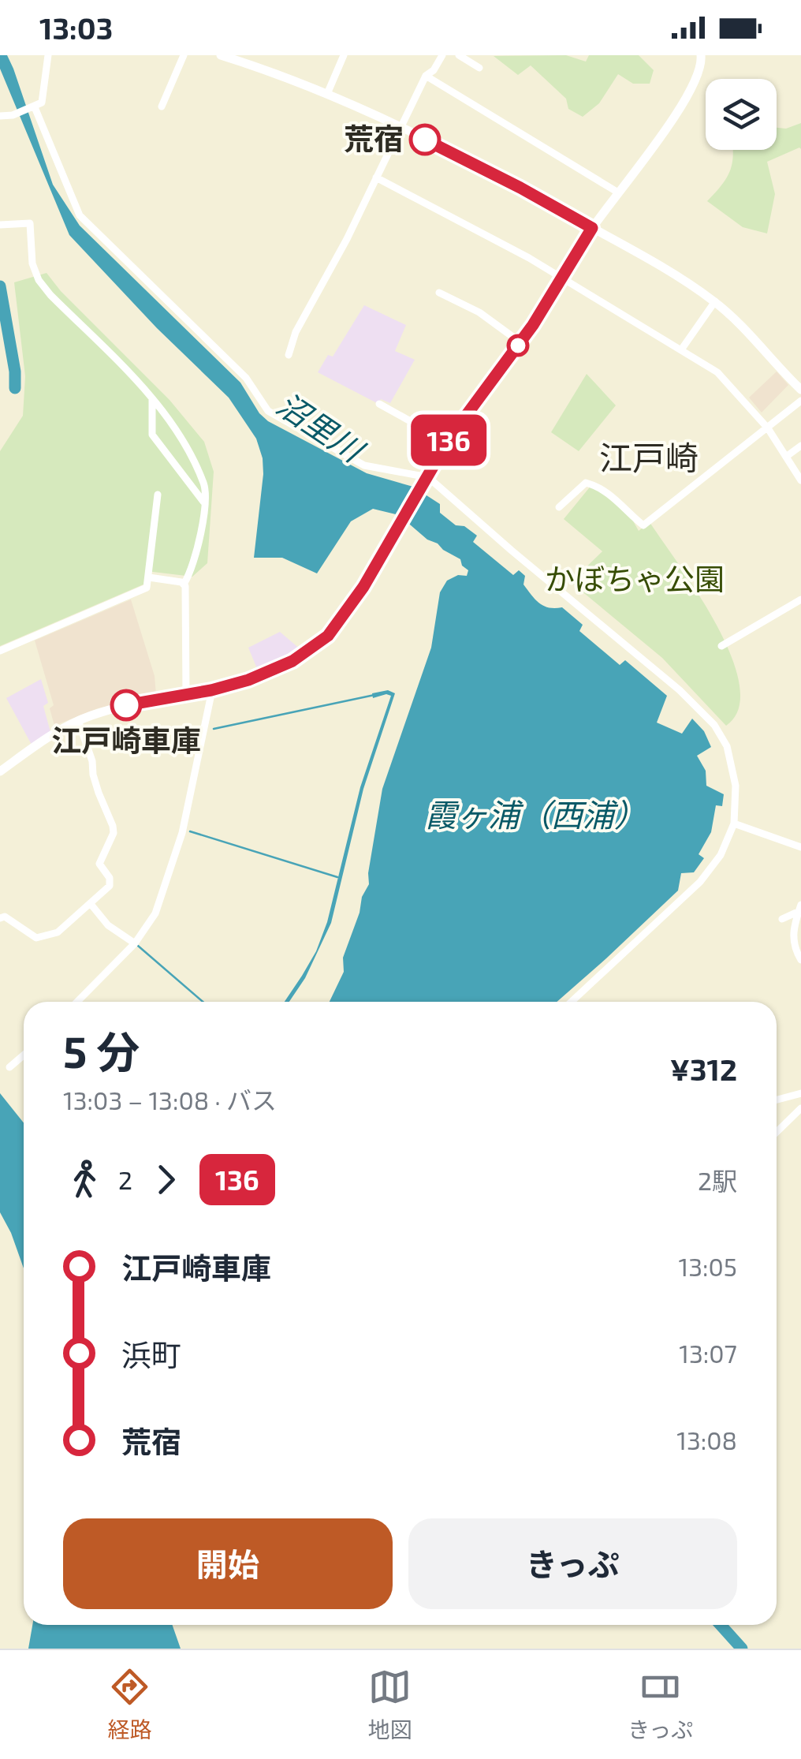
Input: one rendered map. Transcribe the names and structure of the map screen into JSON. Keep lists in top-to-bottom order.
{
  "districts": ["江戸崎"],
  "water": ["沼里川", "霞ヶ浦（西浦）"],
  "parks": ["かぼちゃ公園"],
  "places": ["荒宿", "江戸崎車庫"],
  "lines": ["bus line 136"],
  "page": {
    "status": "13:03",
    "on_map": "136",
    "heading": ["5 分", "13:03 – 13:08 · バス", "¥312"],
    "legs": ["2", "136", "2駅"],
    "list": [
      {
        "name": "江戸崎車庫",
        "value": "13:05"
      },
      {
        "name": "浜町",
        "value": "13:07"
      },
      {
        "name": "荒宿",
        "value": "13:08"
      }
    ],
    "buttons": ["開始", "きっぷ"],
    "tabs": ["経路", "地図", "きっぷ"]
  }
}
